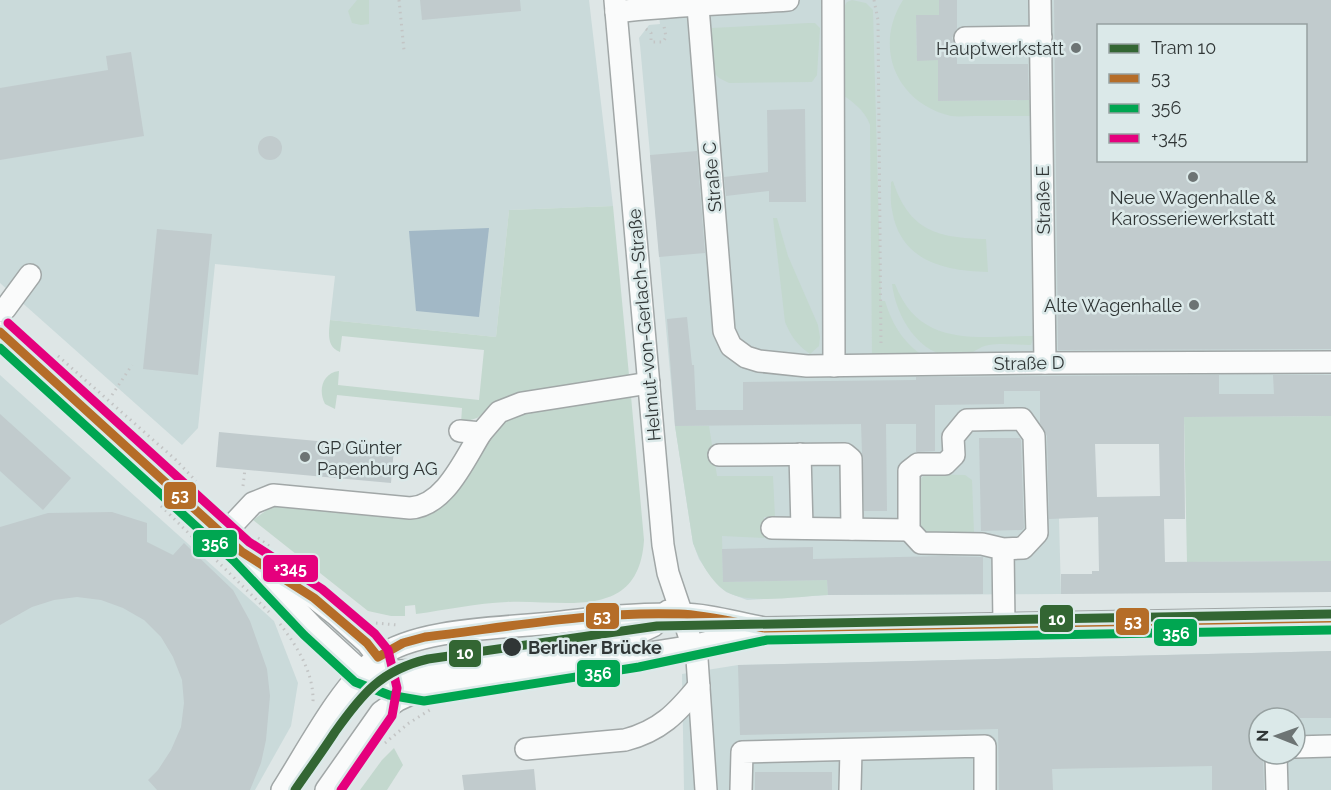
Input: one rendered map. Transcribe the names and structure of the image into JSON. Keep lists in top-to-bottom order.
{
  "streets": {
    "street": [
      "Straße C",
      "Straße E",
      "Helmut-von-Gerlach-Straße",
      "Straße D"
    ]
  },
  "crossings": [
    ["Straße C", "Straße D"],
    ["Straße E", "Straße D"]
  ],
  "places": [
    "Hauptwerkstatt",
    "Neue Wagenhalle & Karosseriewerkstatt",
    "Alte Wagenhalle",
    "GP Günter Papenburg AG",
    "Berliner Brücke"
  ],
  "lines": [
    "transit line +345",
    "transit line 53",
    "transit line 356",
    "tram line 10"
  ],
  "legend": [
    "Tram 10",
    "53",
    "356",
    "+345"
  ],
  "north": "left"
}
